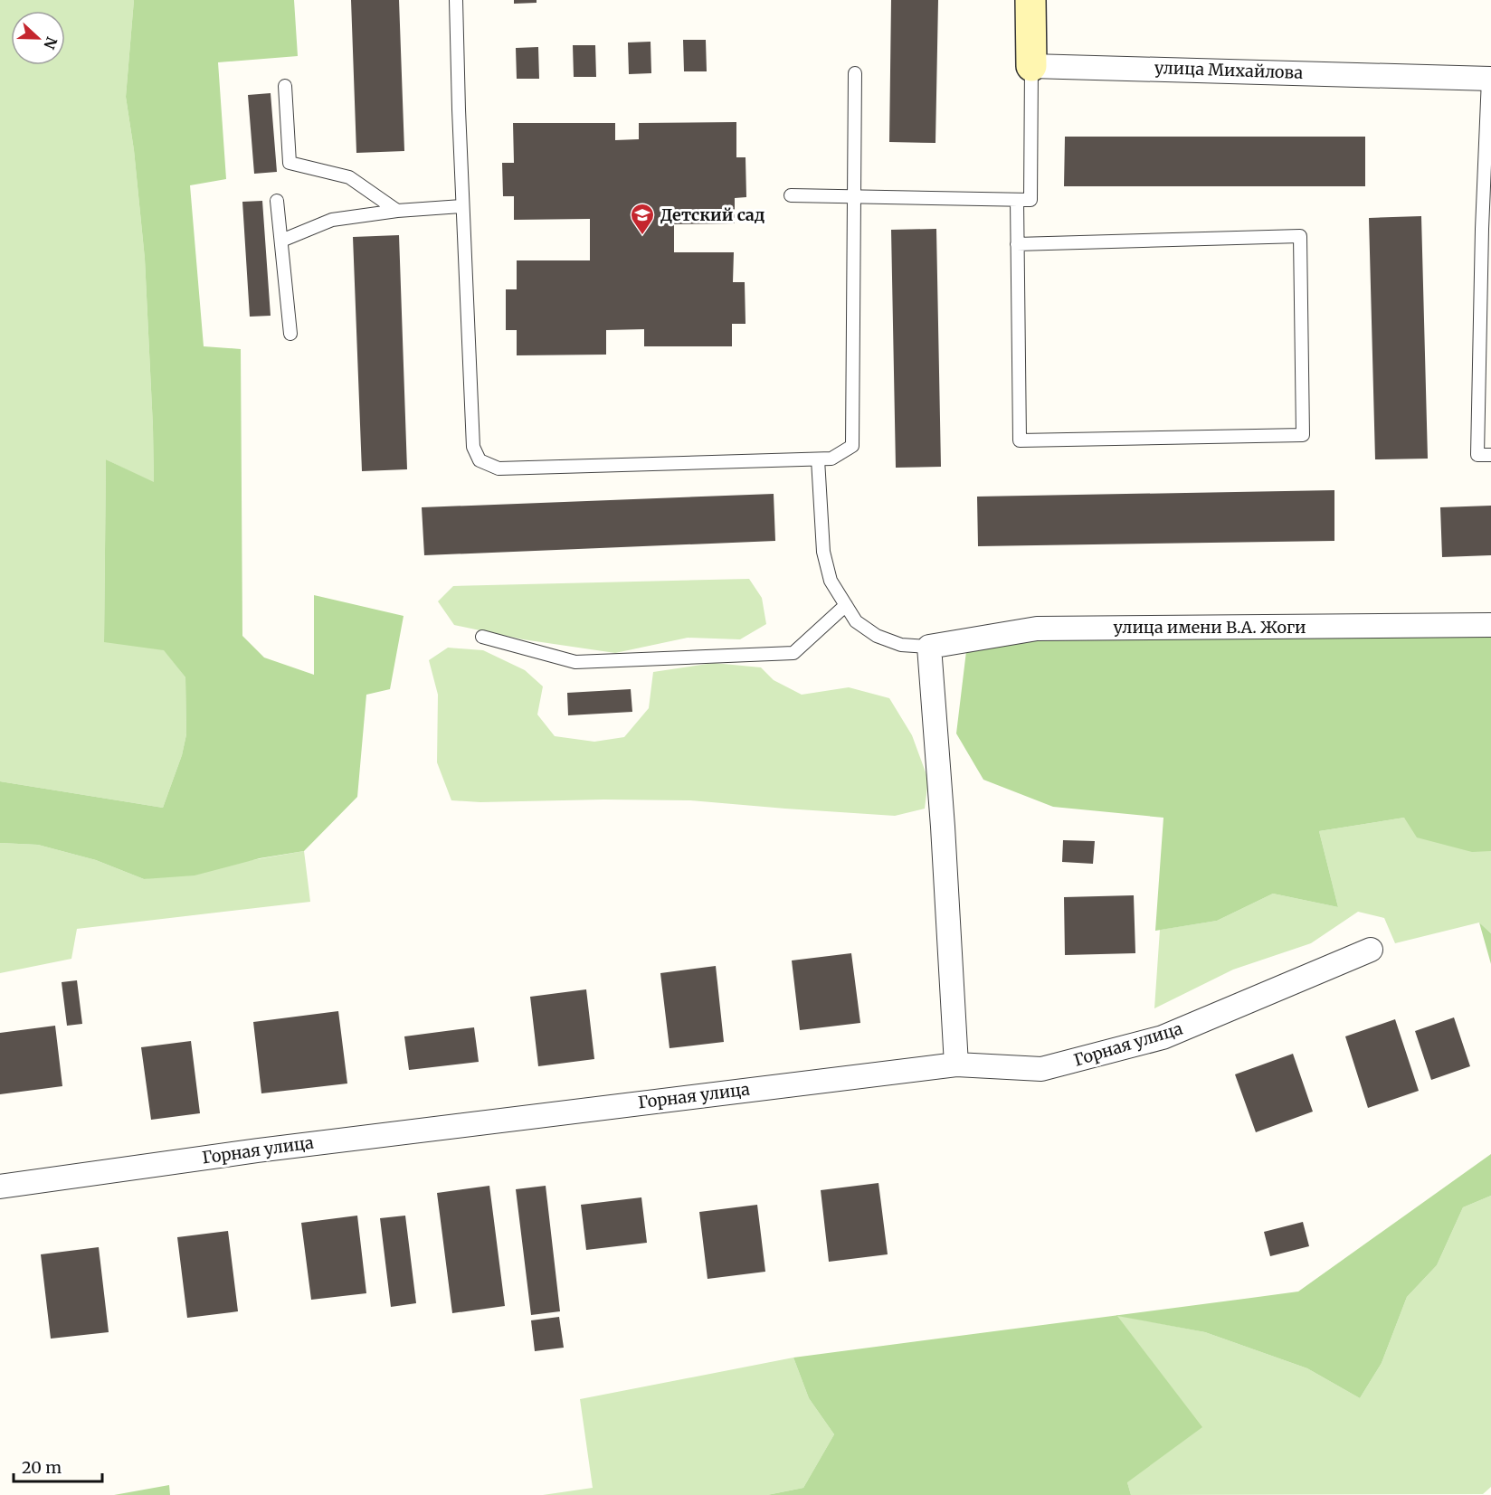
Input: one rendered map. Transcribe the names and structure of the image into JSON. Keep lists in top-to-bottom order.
{
  "streets": {
    "street": ["улица Михайлова", "улица имени В.А. Жоги", "Горная улица"]
  },
  "places": {
    "school or university": ["Детский сад"]
  },
  "scale_bar": "20 m",
  "north": "right"
}
